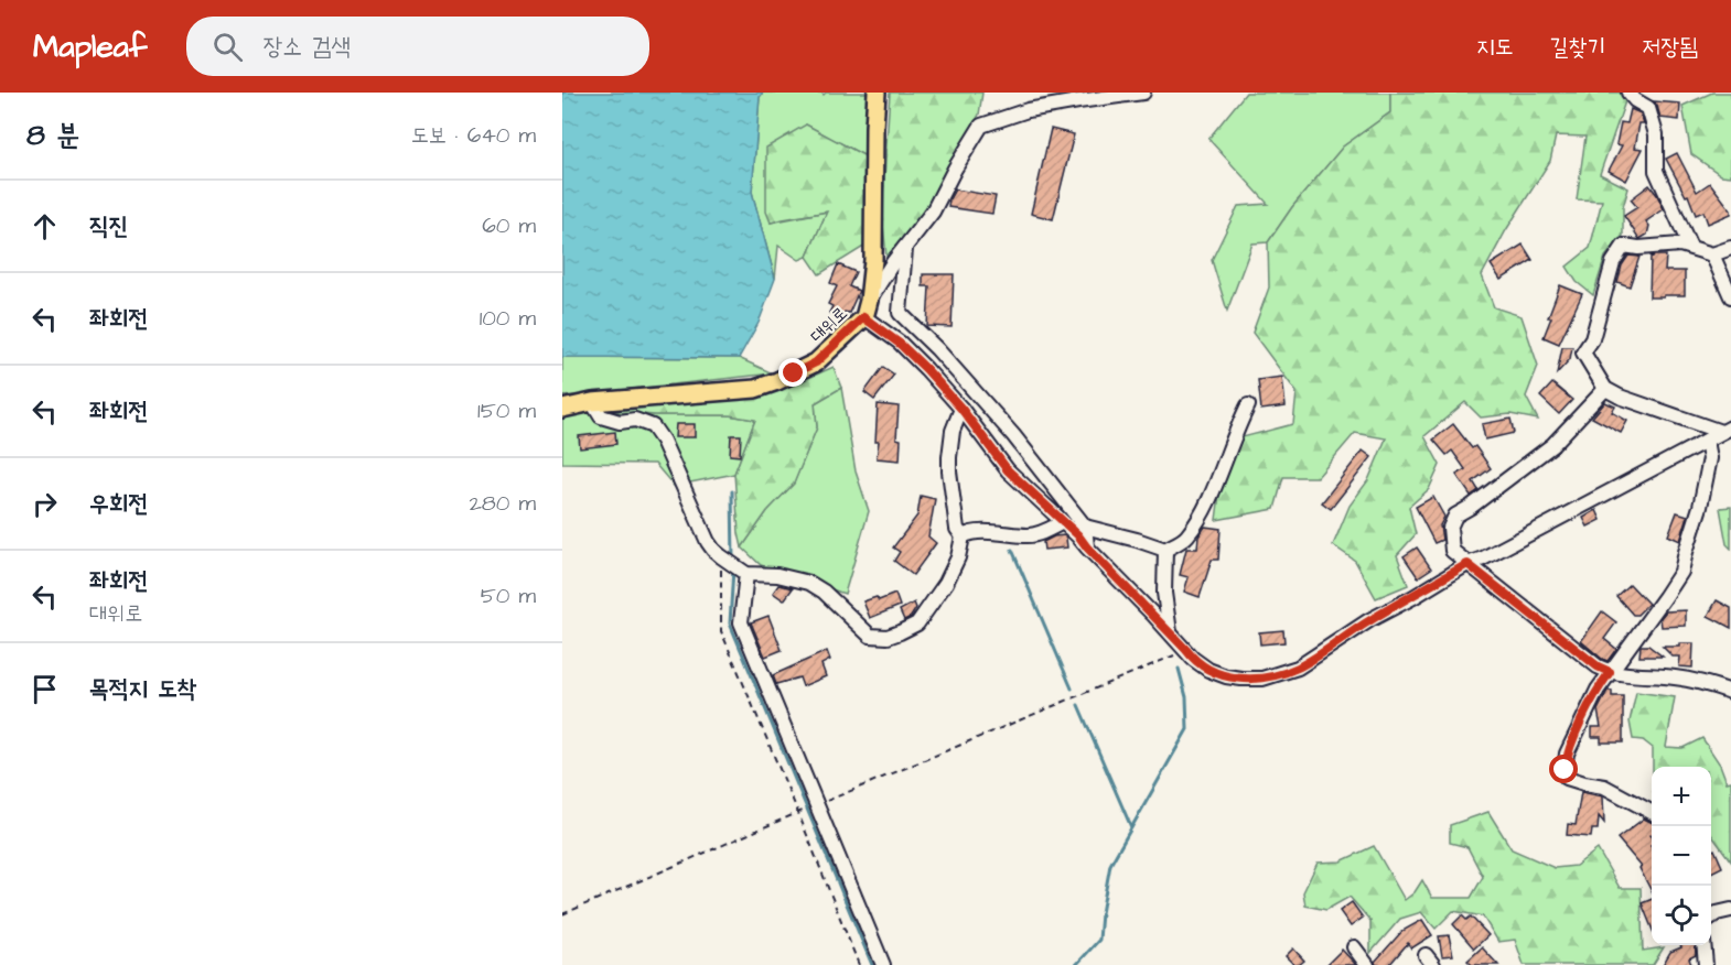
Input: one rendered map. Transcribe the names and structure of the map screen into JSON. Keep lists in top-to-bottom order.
{
  "streets": {
    "main road": ["대위로"]
  },
  "page": {
    "header": "Mapleaf",
    "search": "장소 검색",
    "nav": ["지도", "길찾기", "저장됨"],
    "heading": ["8 분", "도보 · 640 m"],
    "list": [
      ["직진", "60 m"],
      ["좌회전", "100 m"],
      ["좌회전", "150 m"],
      ["우회전", "280 m"],
      ["좌회전", "대위로", "50 m"],
      "목적지 도착"
    ],
    "map_buttons": ["+", "−"]
  }
}
